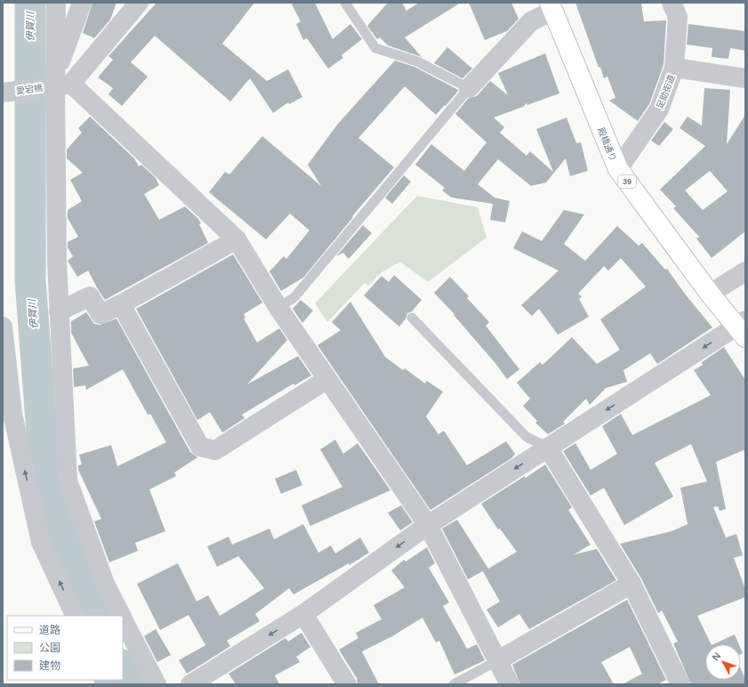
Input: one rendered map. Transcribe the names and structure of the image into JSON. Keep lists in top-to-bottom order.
{
  "streets": {
    "main road": ["殿橋通り", "39"],
    "street": ["愛宕橋", "足助街道"]
  },
  "crossings": [
    ["足助街道", "殿橋通り"]
  ],
  "water": ["伊賀川"],
  "legend": ["道路", "公園", "建物"],
  "north": "top left"
}
